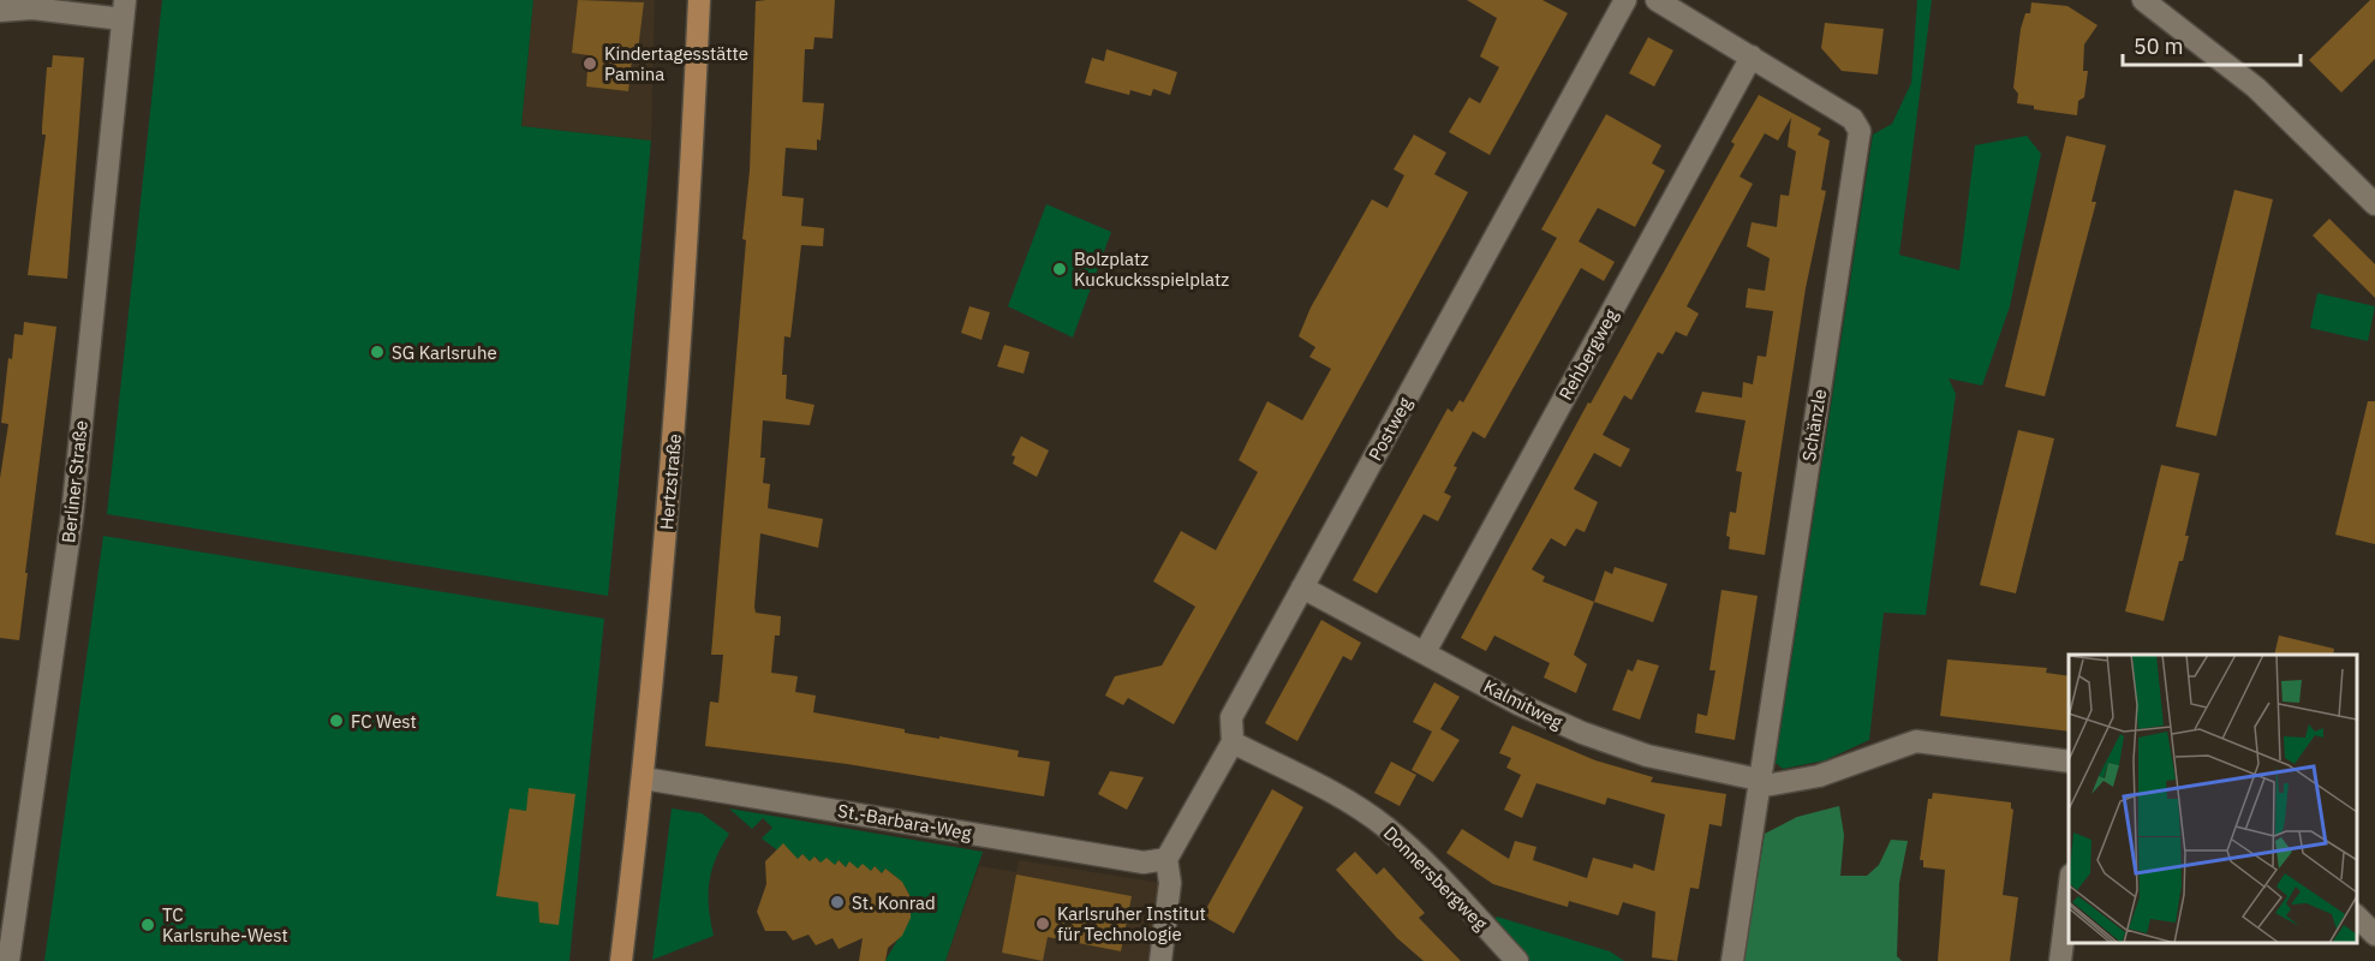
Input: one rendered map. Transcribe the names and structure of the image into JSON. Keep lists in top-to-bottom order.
{
  "streets": {
    "main road": ["Hertzstraße"],
    "street": [
      "Rehbergweg",
      "Schänzle",
      "Postweg",
      "Berliner Straße",
      "Kalmitweg",
      "St.-Barbara-Weg",
      "Donnersbergweg"
    ]
  },
  "crossings": [
    ["Rehbergweg", "Schänzle"],
    ["Rehbergweg", "Kalmitweg"],
    ["Schänzle", "Kalmitweg"],
    ["Postweg", "Kalmitweg"],
    ["Postweg", "St.-Barbara-Weg"],
    ["Postweg", "Donnersbergweg"],
    ["Hertzstraße", "St.-Barbara-Weg"]
  ],
  "places": [
    "Kindertagesstätte Pamina",
    "Bolzplatz Kuckucksspielplatz",
    "SG Karlsruhe",
    "FC West",
    "St. Konrad",
    "Karlsruher Institut für Technologie",
    "TC Karlsruhe-West"
  ],
  "scale_bar": "50 m"
}
